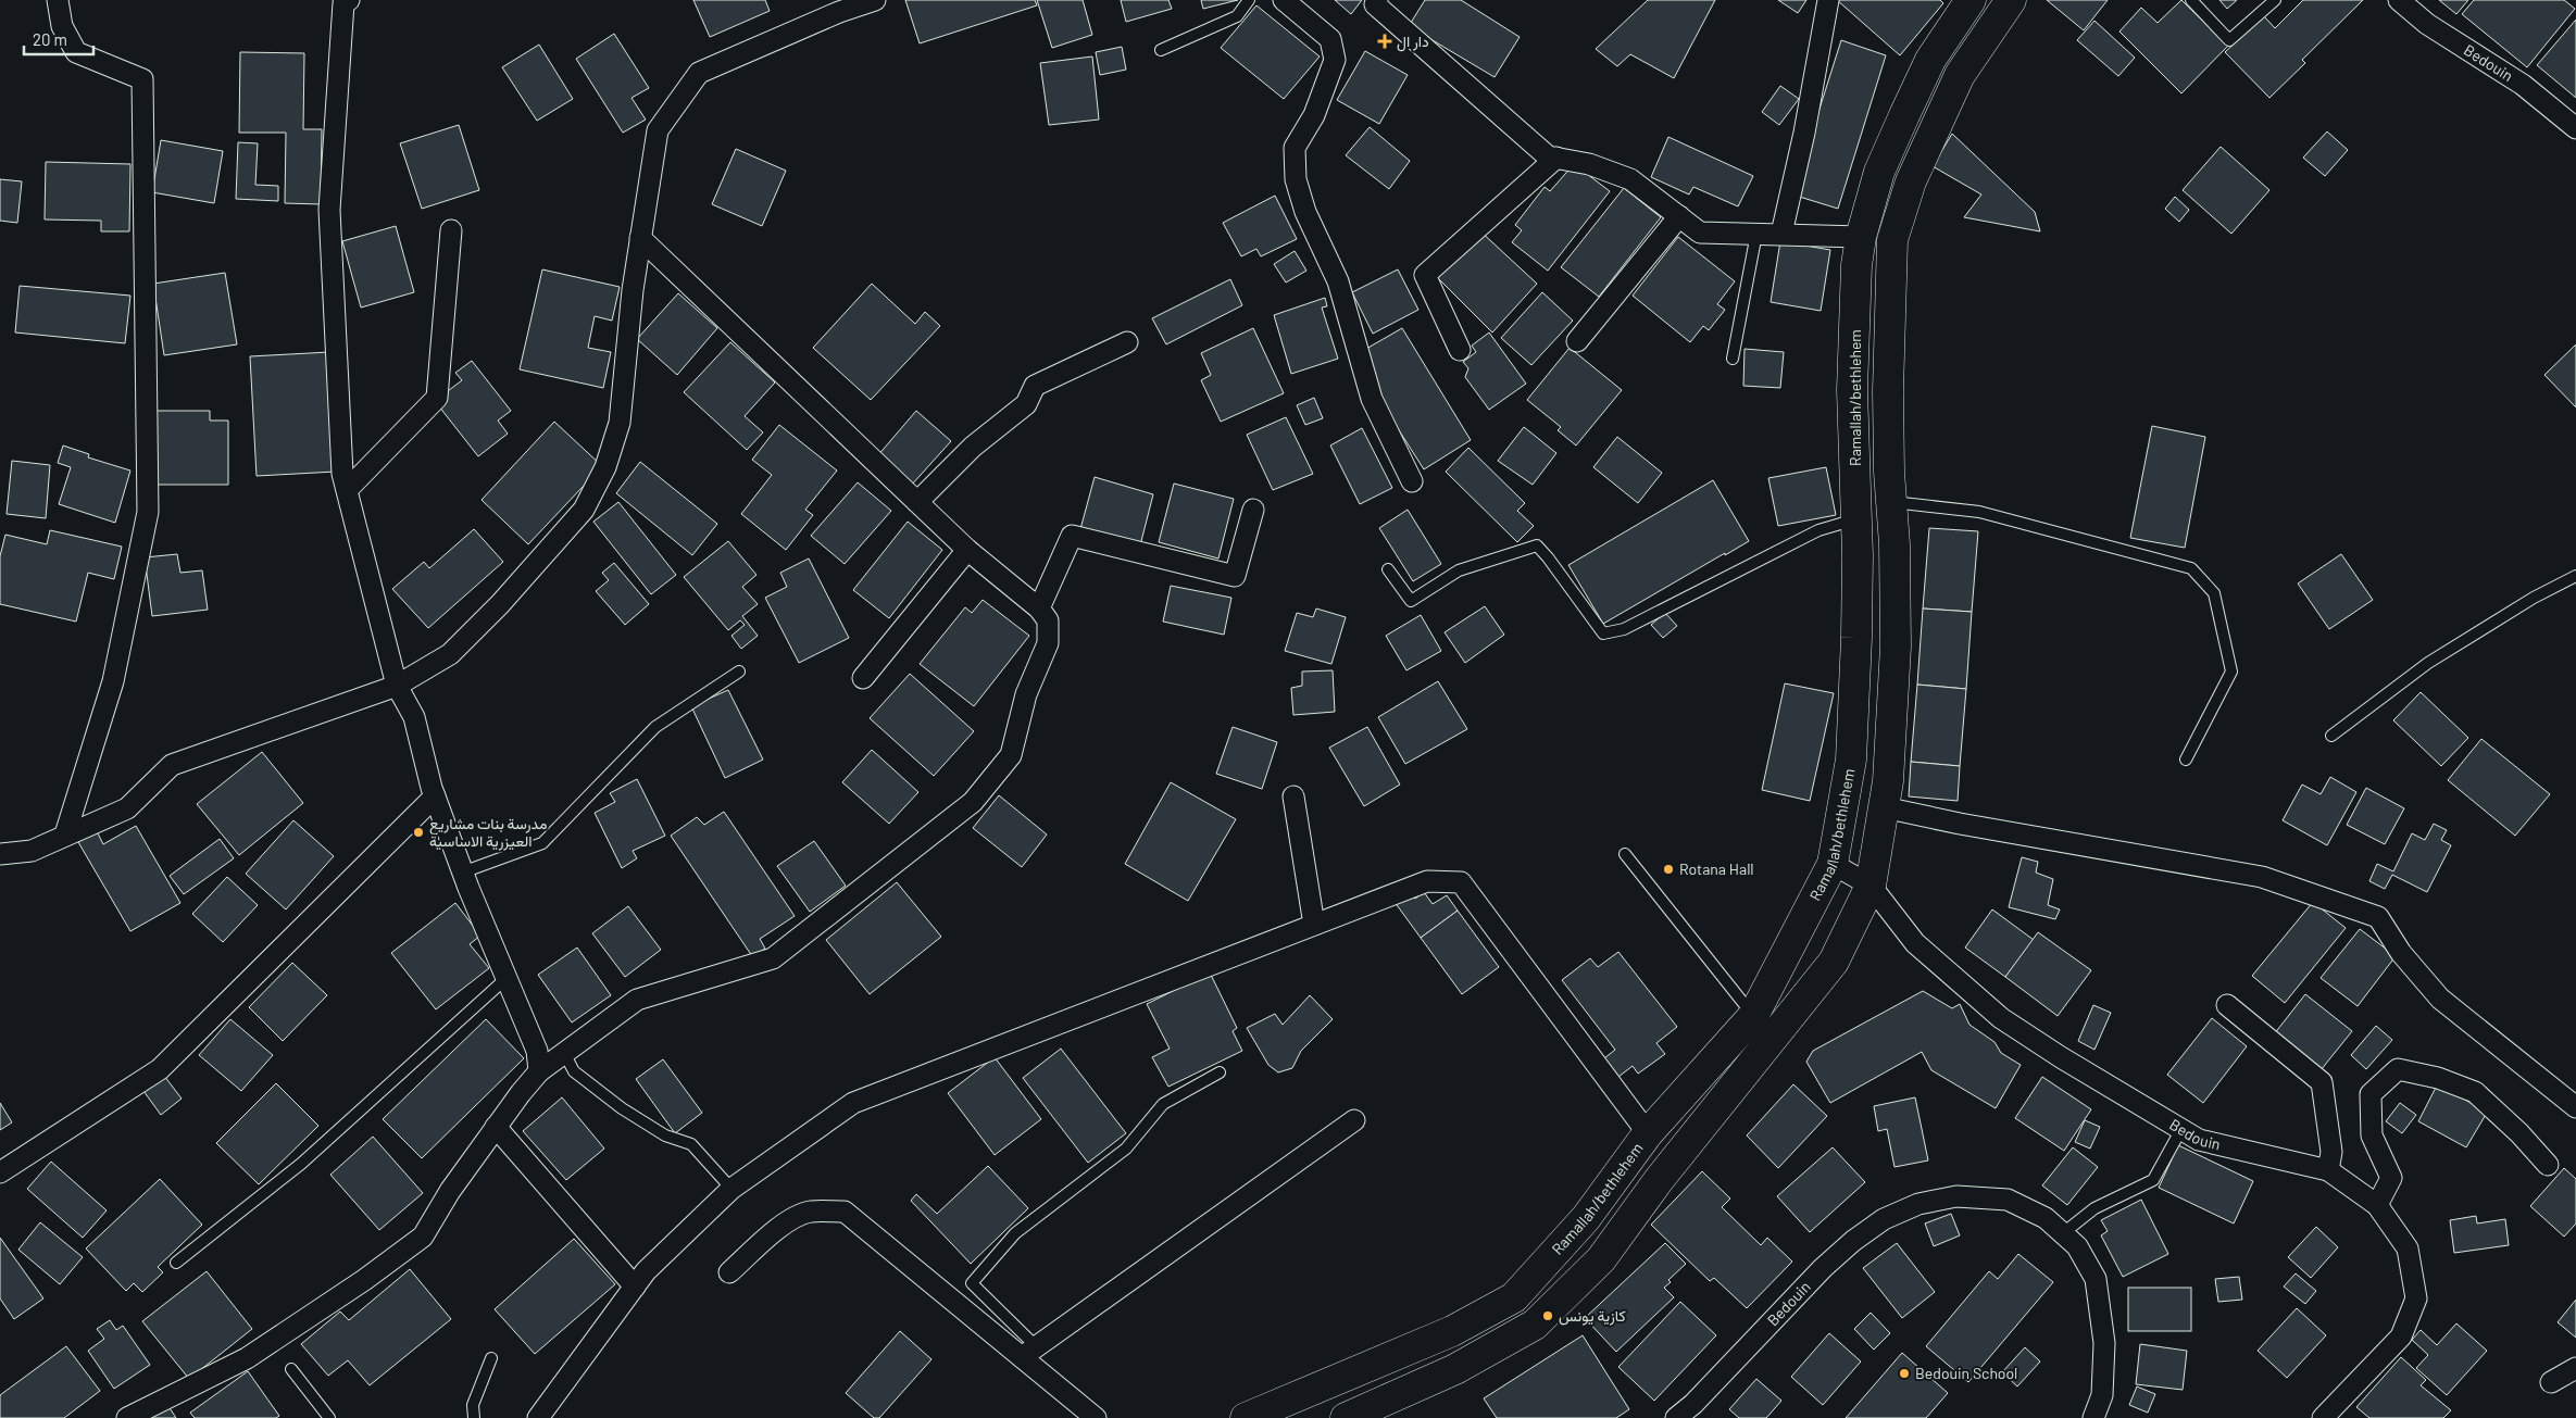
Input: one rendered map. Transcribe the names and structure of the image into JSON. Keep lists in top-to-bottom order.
{
  "streets": {
    "main road": ["Ramallah/bethlehem"],
    "street": ["Bedouin"]
  },
  "crossings": [
    ["Bedouin", "Ramallah/bethlehem"]
  ],
  "places": {
    "health": ["دار ال"],
    "other": [
      "مدرسة بنات مشاريع العيزرية الاساسية",
      "Rotana Hall",
      "كازية يونس",
      "Bedouin School"
    ]
  },
  "scale_bar": "20 m"
}
